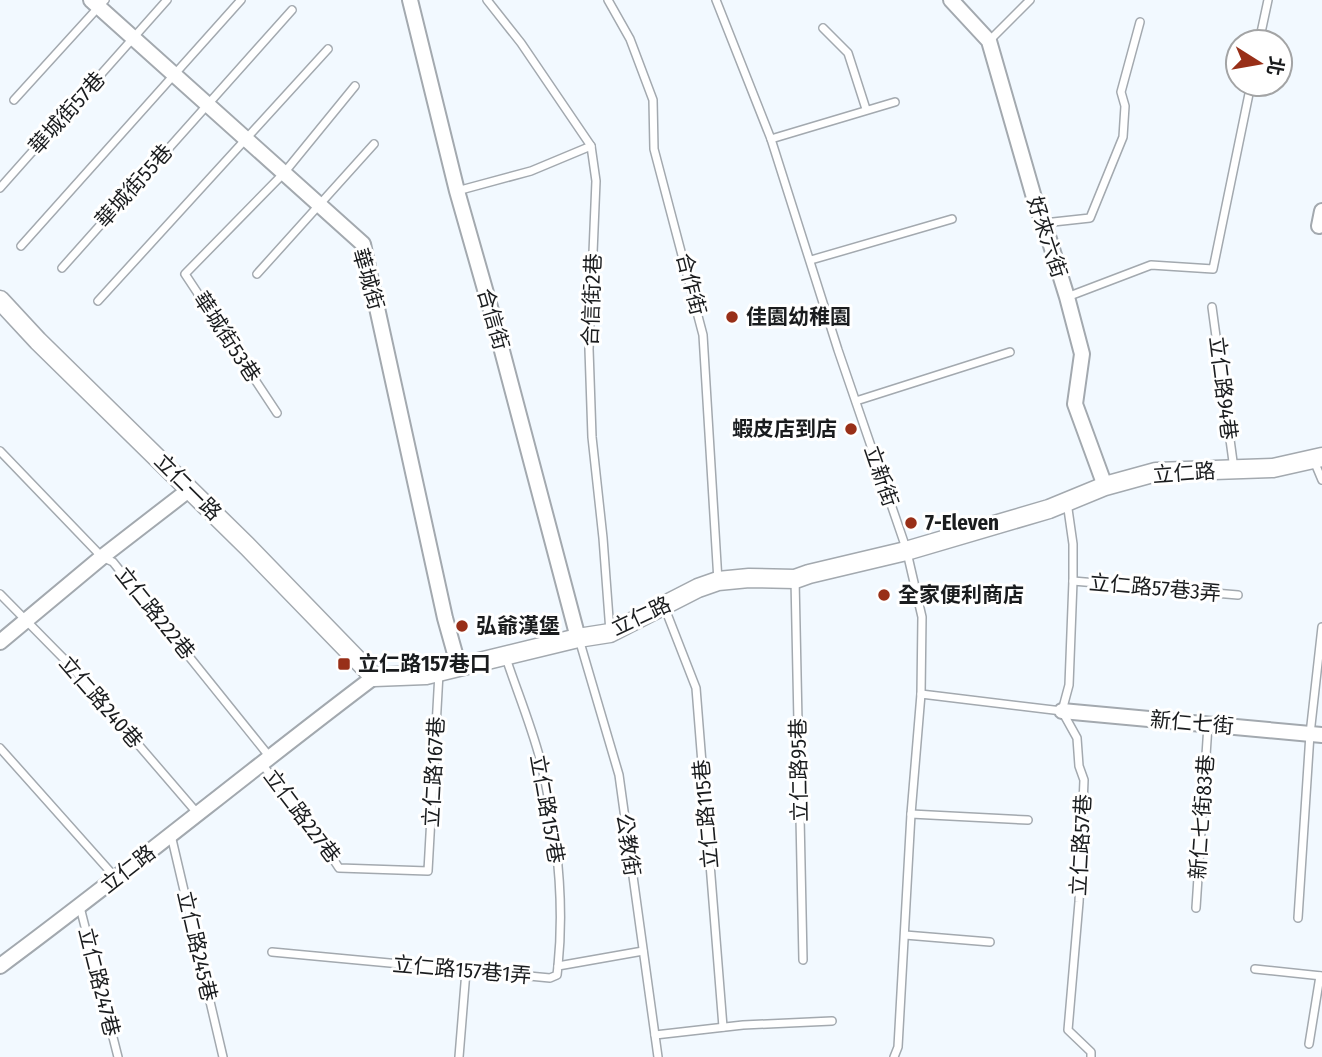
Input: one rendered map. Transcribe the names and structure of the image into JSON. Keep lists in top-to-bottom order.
{
  "streets": {
    "street": [
      "好來六街",
      "華城街",
      "合信街",
      "立仁路",
      "立仁一路",
      "新仁七街"
    ],
    "lane": [
      "華城街57巷",
      "華城街55巷",
      "合作街",
      "合信街2巷",
      "華城街53巷",
      "立仁路94巷",
      "立新街",
      "立仁路57巷3弄",
      "立仁路222巷",
      "立仁路240巷",
      "立仁路95巷",
      "立仁路167巷",
      "立仁路157巷",
      "立仁路115巷",
      "立仁路227巷",
      "新仁七街83巷",
      "公教街",
      "立仁路57巷",
      "立仁路245巷",
      "立仁路157巷1弄",
      "立仁路247巷"
    ]
  },
  "crossings": [
    ["華城街57巷", "華城街"],
    ["華城街55巷", "華城街"],
    ["好來六街", "立仁路"],
    ["華城街", "華城街53巷"],
    ["華城街", "立仁路"],
    ["合作街", "立仁路"],
    ["合信街2巷", "立仁路"],
    ["合信街", "立仁路"],
    ["合信街", "公教街"],
    ["立仁路94巷", "立仁路"],
    ["立仁路", "立新街"],
    ["立仁路", "立仁一路"],
    ["立仁路", "立仁路222巷"],
    ["立仁路", "立仁路240巷"],
    ["立仁路", "立仁路95巷"],
    ["立仁路", "立仁路167巷"],
    ["立仁路", "立仁路157巷"],
    ["立仁路", "立仁路115巷"],
    ["立仁路", "立仁路227巷"],
    ["立仁路", "公教街"],
    ["立仁路", "立仁路245巷"],
    ["立仁路", "立仁路247巷"],
    ["立仁路222巷", "立仁路227巷"],
    ["新仁七街", "新仁七街83巷"],
    ["新仁七街", "立仁路57巷"],
    ["立仁路167巷", "立仁路227巷"],
    ["立仁路157巷", "立仁路157巷1弄"],
    ["公教街", "立仁路157巷1弄"]
  ],
  "places": {
    "other": [
      "佳園幼稚園",
      "蝦皮店到店",
      "7-Eleven",
      "全家便利商店",
      "弘爺漢堡"
    ],
    "transit": ["立仁路157巷口"]
  },
  "north": "right"
}
